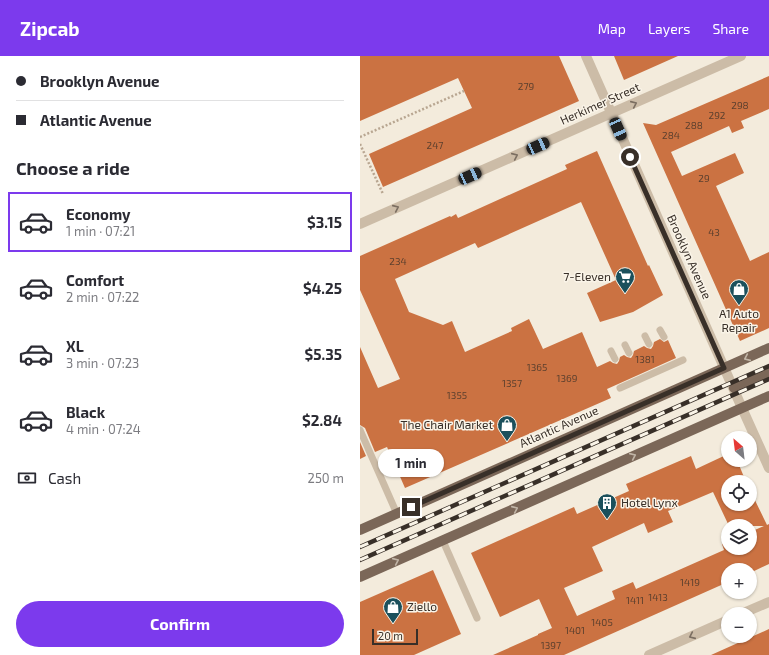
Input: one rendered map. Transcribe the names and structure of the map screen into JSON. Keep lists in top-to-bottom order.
{
  "streets": {
    "main road": ["Atlantic Avenue"],
    "street": ["Herkimer Street", "Brooklyn Avenue"]
  },
  "crossings": [
    ["Herkimer Street", "Brooklyn Avenue"],
    ["Brooklyn Avenue", "Atlantic Avenue"]
  ],
  "one_way": ["Herkimer Street"],
  "places": {
    "supermarket": ["7-Eleven"],
    "shop": ["A1 Auto Repair", "The Chair Market", "Ziello"],
    "building": ["Hotel Lynx"]
  },
  "house_numbers": [
    "279",
    "298",
    "292",
    "288",
    "284",
    "247",
    "29",
    "43",
    "234",
    "1381",
    "1365",
    "1369",
    "1357",
    "1355",
    "1419",
    "1413",
    "1411",
    "1405",
    "1401",
    "1397"
  ],
  "scale_bar": "20 m",
  "north": "top left",
  "page": {
    "header": "Zipcab",
    "nav": ["Map", "Layers", "Share"],
    "banner": ["Brooklyn Avenue", "Atlantic Avenue"],
    "heading": "Choose a ride",
    "list": [
      {
        "name": "Economy",
        "note": "1 min · 07:21",
        "value": "$3.15"
      },
      {
        "name": "Comfort",
        "note": "2 min · 07:22",
        "value": "$4.25"
      },
      {
        "name": "XL",
        "note": "3 min · 07:23",
        "value": "$5.35"
      },
      {
        "name": "Black",
        "note": "4 min · 07:24",
        "value": "$2.84"
      }
    ],
    "map_buttons": ["+", "−"],
    "bubble": "1 min",
    "pay": ["Cash", "250 m"],
    "buttons": "Confirm",
    "scale": "20 m"
  }
}
